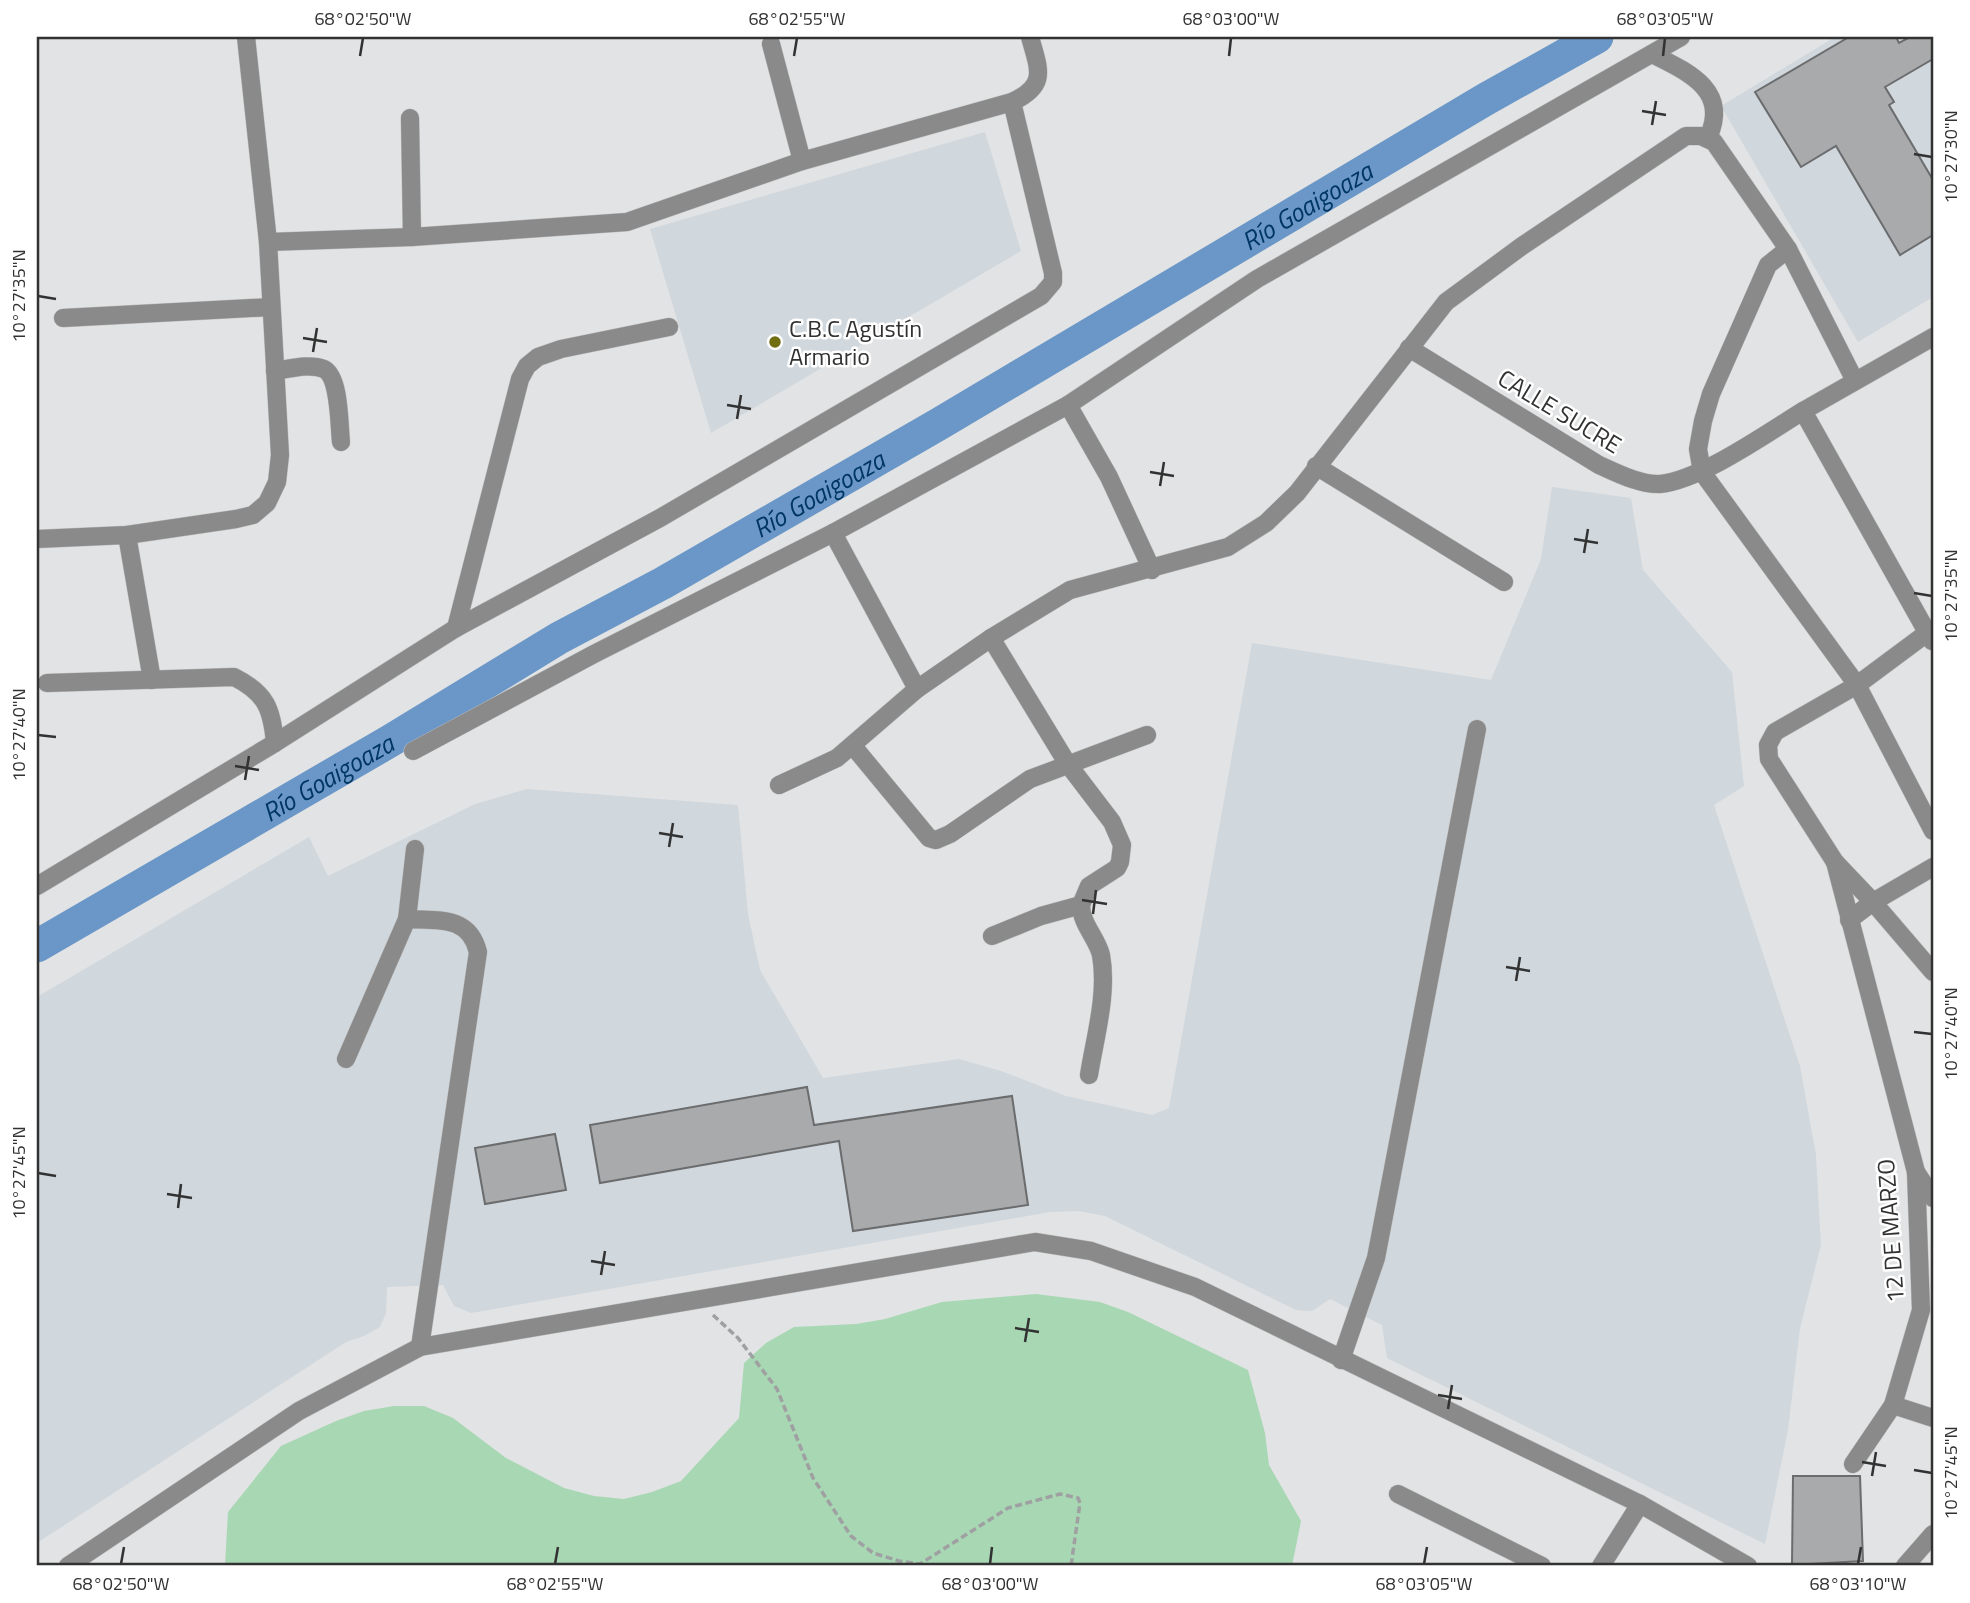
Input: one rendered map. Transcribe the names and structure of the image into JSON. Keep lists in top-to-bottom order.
{
  "streets": {
    "street": ["CALLE SUCRE", "12 DE MARZO"]
  },
  "water": ["Río Goaigoaza"],
  "places": ["C.B.C Agustín Armario"],
  "coordinates": [
    "68°02'50\"W",
    "68°02'55\"W",
    "68°03'00\"W",
    "68°03'05\"W",
    "10°27'30\"N",
    "10°27'35\"N",
    "10°27'40\"N",
    "10°27'45\"N",
    "68°03'10\"W"
  ]
}
